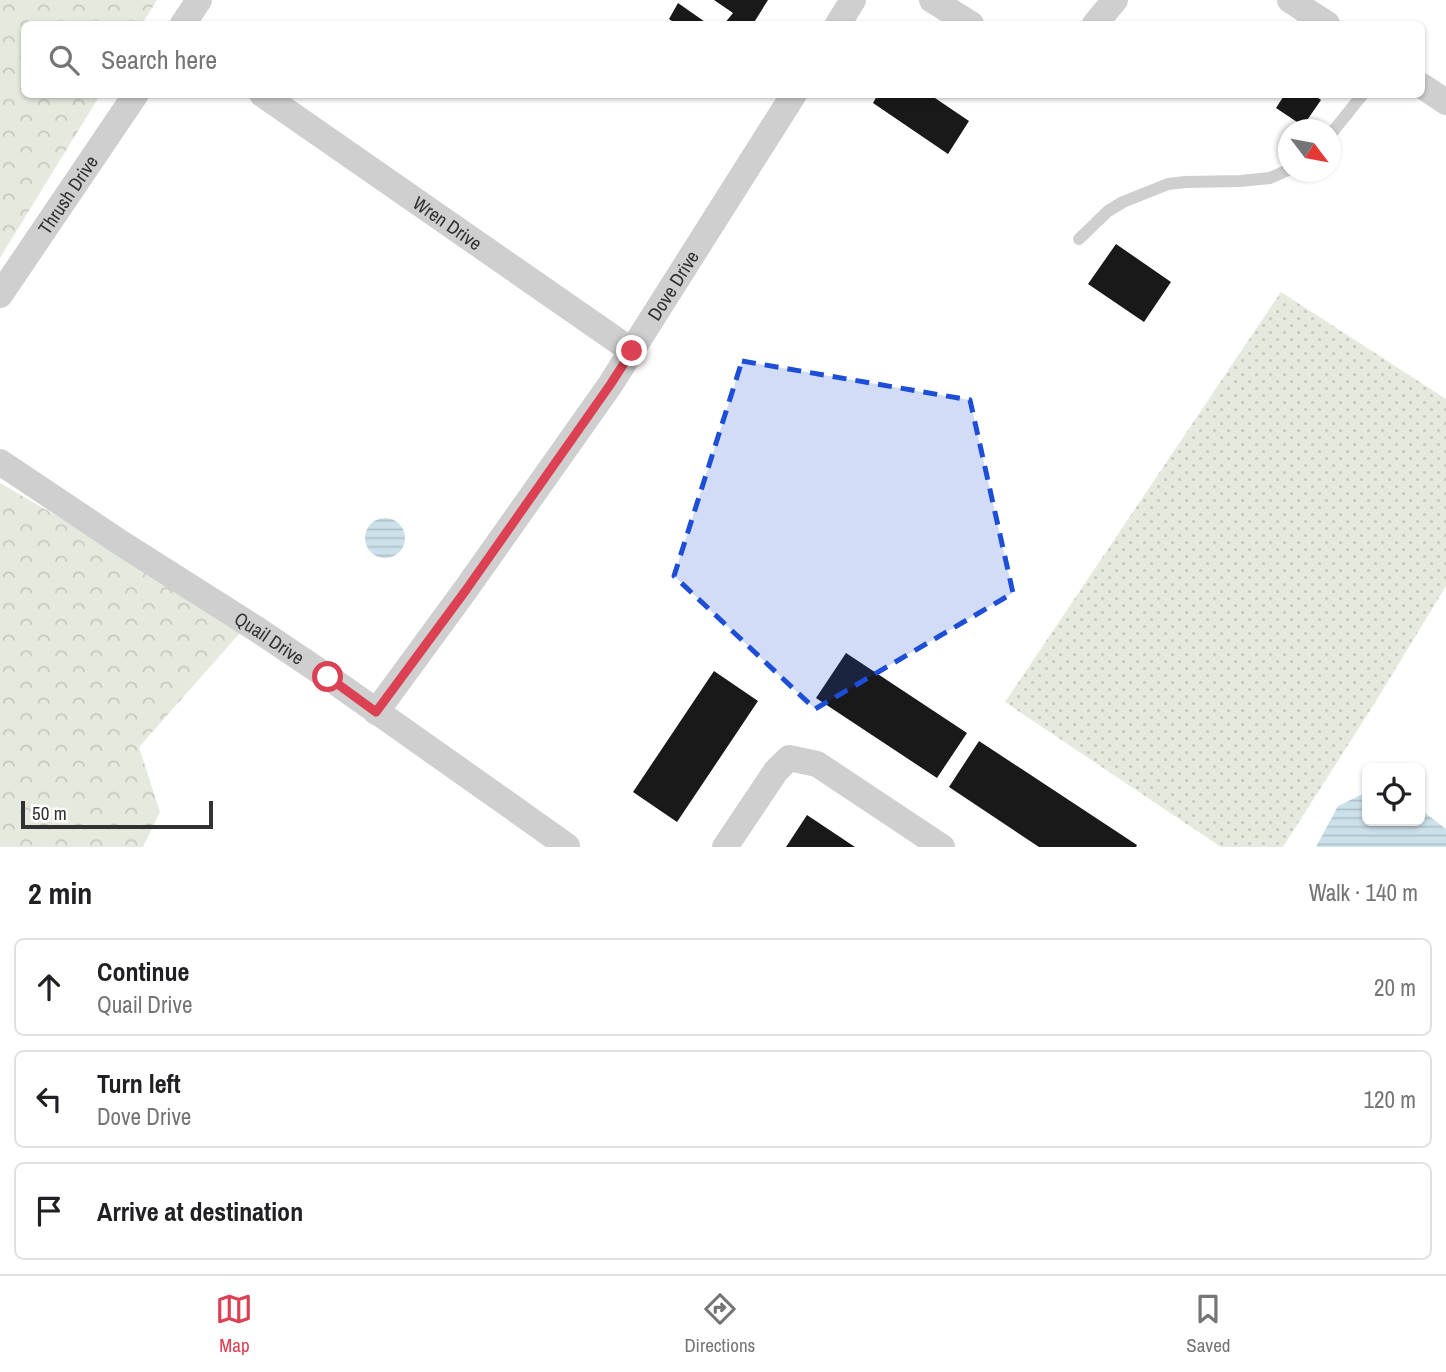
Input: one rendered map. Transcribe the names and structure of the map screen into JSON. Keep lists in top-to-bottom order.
{
  "streets": {
    "street": [
      "Thrush Drive",
      "Wren Drive",
      "Dove Drive",
      "Quail Drive"
    ]
  },
  "crossings": [
    ["Wren Drive", "Dove Drive"],
    ["Dove Drive", "Quail Drive"]
  ],
  "scale_bar": "50 m",
  "north": "bottom right",
  "page": {
    "search": "Search here",
    "scale": "50 m",
    "heading": ["2 min", "Walk · 140 m"],
    "list": [
      ["Continue", "Quail Drive", "20 m"],
      ["Turn left", "Dove Drive", "120 m"],
      "Arrive at destination"
    ],
    "nav": ["Map", "Directions", "Saved"]
  }
}
